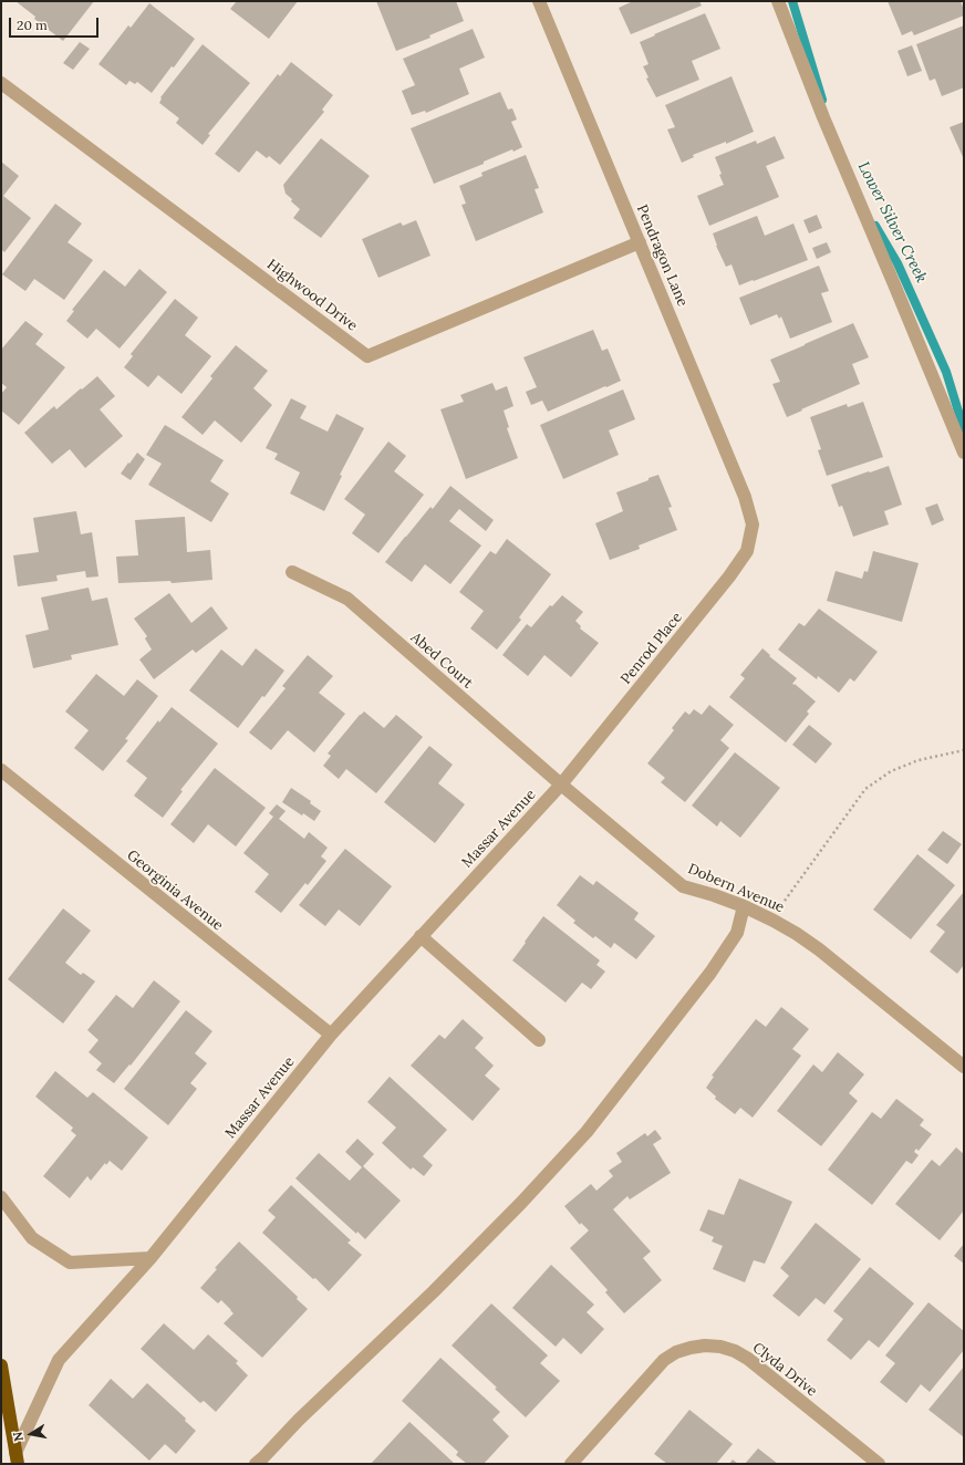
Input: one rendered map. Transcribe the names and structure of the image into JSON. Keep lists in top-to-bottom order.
{
  "streets": {
    "street": [
      "Pendragon Lane",
      "Highwood Drive",
      "Penrod Place",
      "Abed Court",
      "Massar Avenue",
      "Dobern Avenue",
      "Georginia Avenue",
      "Clyda Drive"
    ]
  },
  "crossings": [
    ["Pendragon Lane", "Highwood Drive"],
    ["Pendragon Lane", "Penrod Place"],
    ["Penrod Place", "Abed Court"],
    ["Penrod Place", "Massar Avenue"],
    ["Penrod Place", "Dobern Avenue"],
    ["Abed Court", "Massar Avenue"],
    ["Abed Court", "Dobern Avenue"],
    ["Massar Avenue", "Dobern Avenue"],
    ["Massar Avenue", "Georginia Avenue"]
  ],
  "water": ["Lower Silver Creek"],
  "scale_bar": "20 m",
  "north": "left"
}
